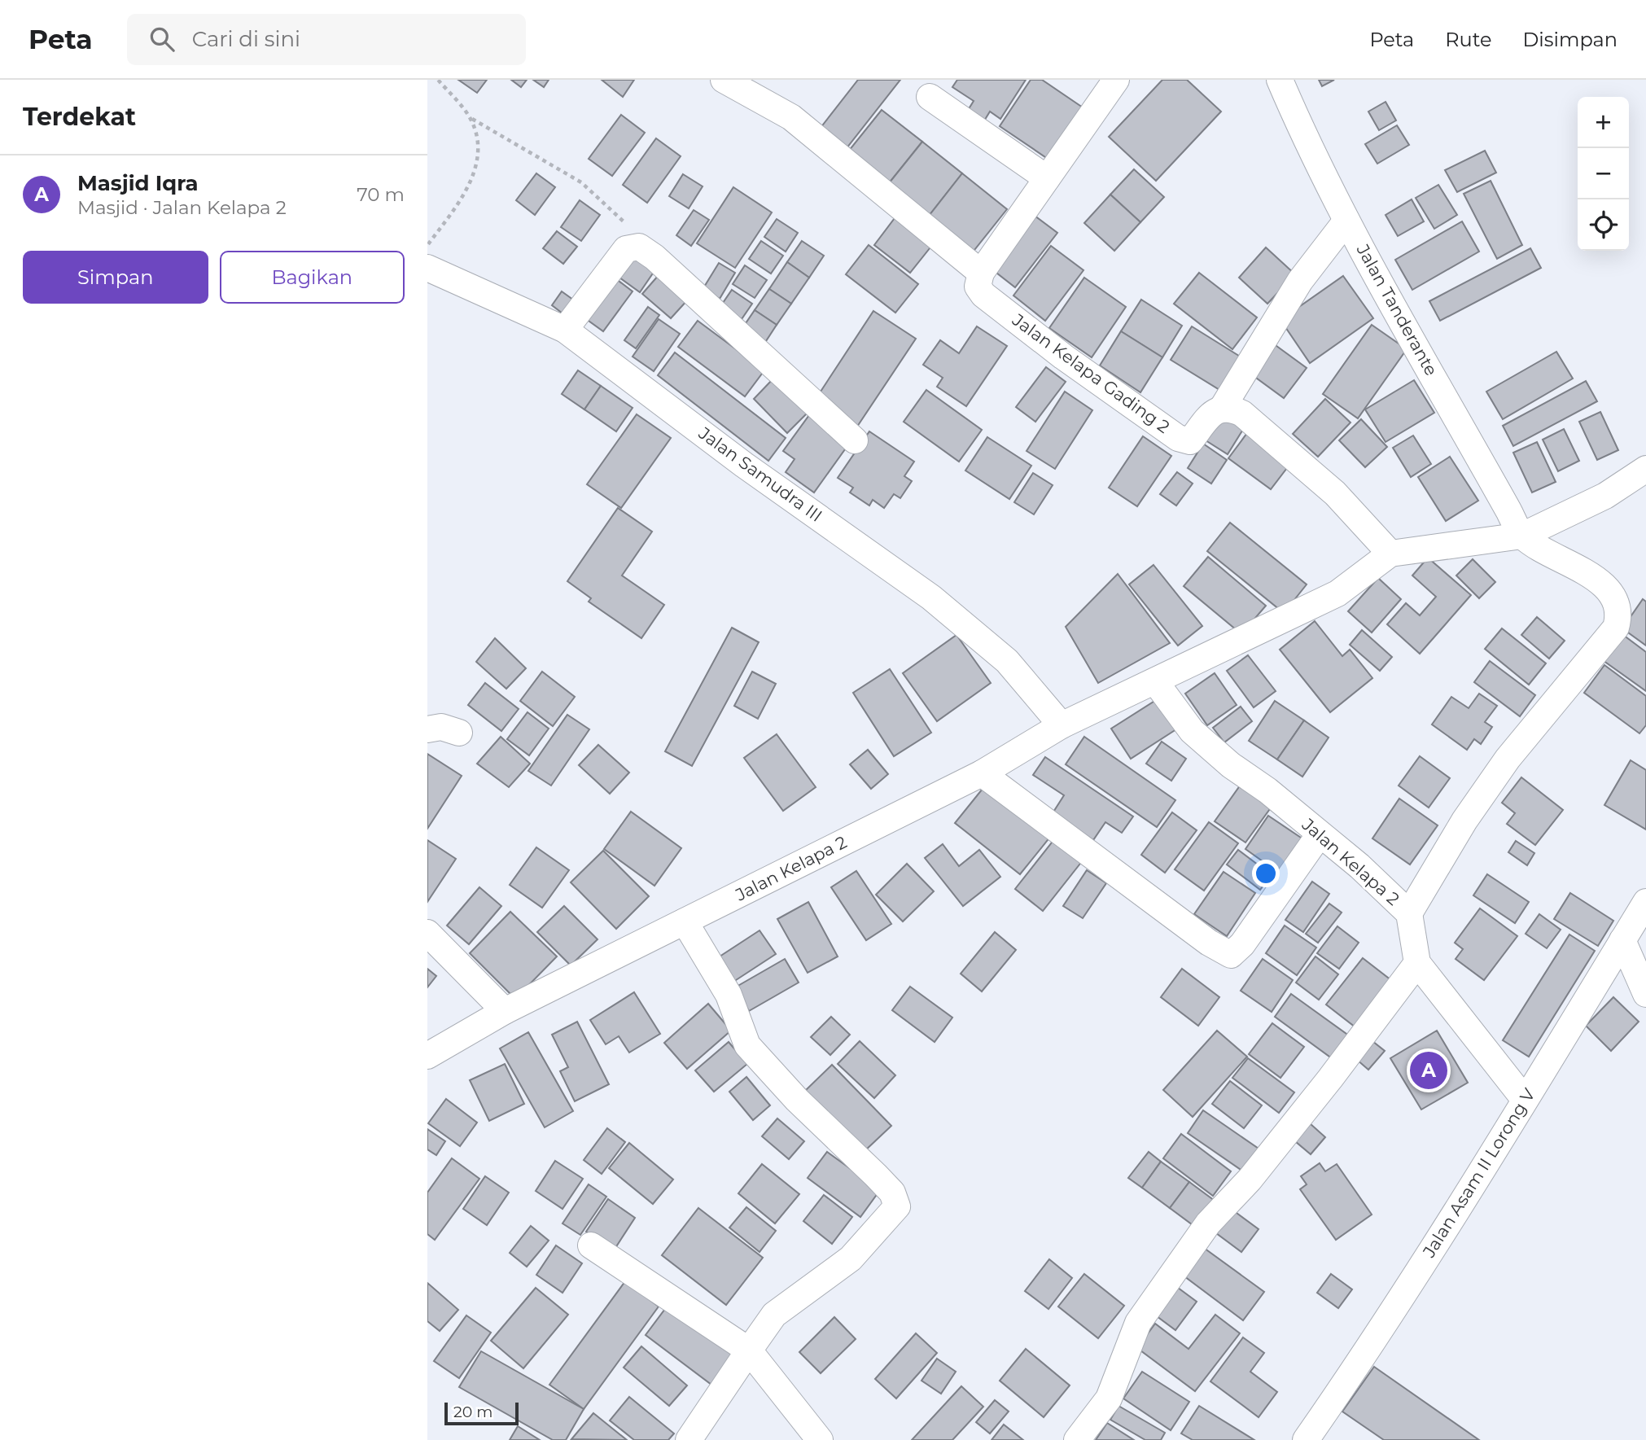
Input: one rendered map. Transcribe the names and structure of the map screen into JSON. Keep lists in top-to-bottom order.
{
  "streets": {
    "street": [
      "Jalan Tanderante",
      "Jalan Kelapa Gading 2",
      "Jalan Samudra III",
      "Jalan Kelapa 2",
      "Jalan Asam II Lorong V"
    ]
  },
  "crossings": [
    ["Jalan Tanderante", "Jalan Kelapa 2"],
    ["Jalan Samudra III", "Jalan Kelapa 2"],
    ["Jalan Kelapa 2", "Jalan Asam II Lorong V"]
  ],
  "scale_bar": "20 m",
  "page": {
    "header": "Peta",
    "search": "Cari di sini",
    "nav": ["Peta", "Rute", "Disimpan"],
    "heading": "Terdekat",
    "map_buttons": ["+", "−"],
    "list": [
      {
        "mark": "A",
        "name": "Masjid Iqra",
        "note": "Masjid · Jalan Kelapa 2",
        "value": "70 m"
      }
    ],
    "buttons": ["Simpan", "Bagikan"],
    "pins": "A",
    "scale": "20 m"
  }
}
